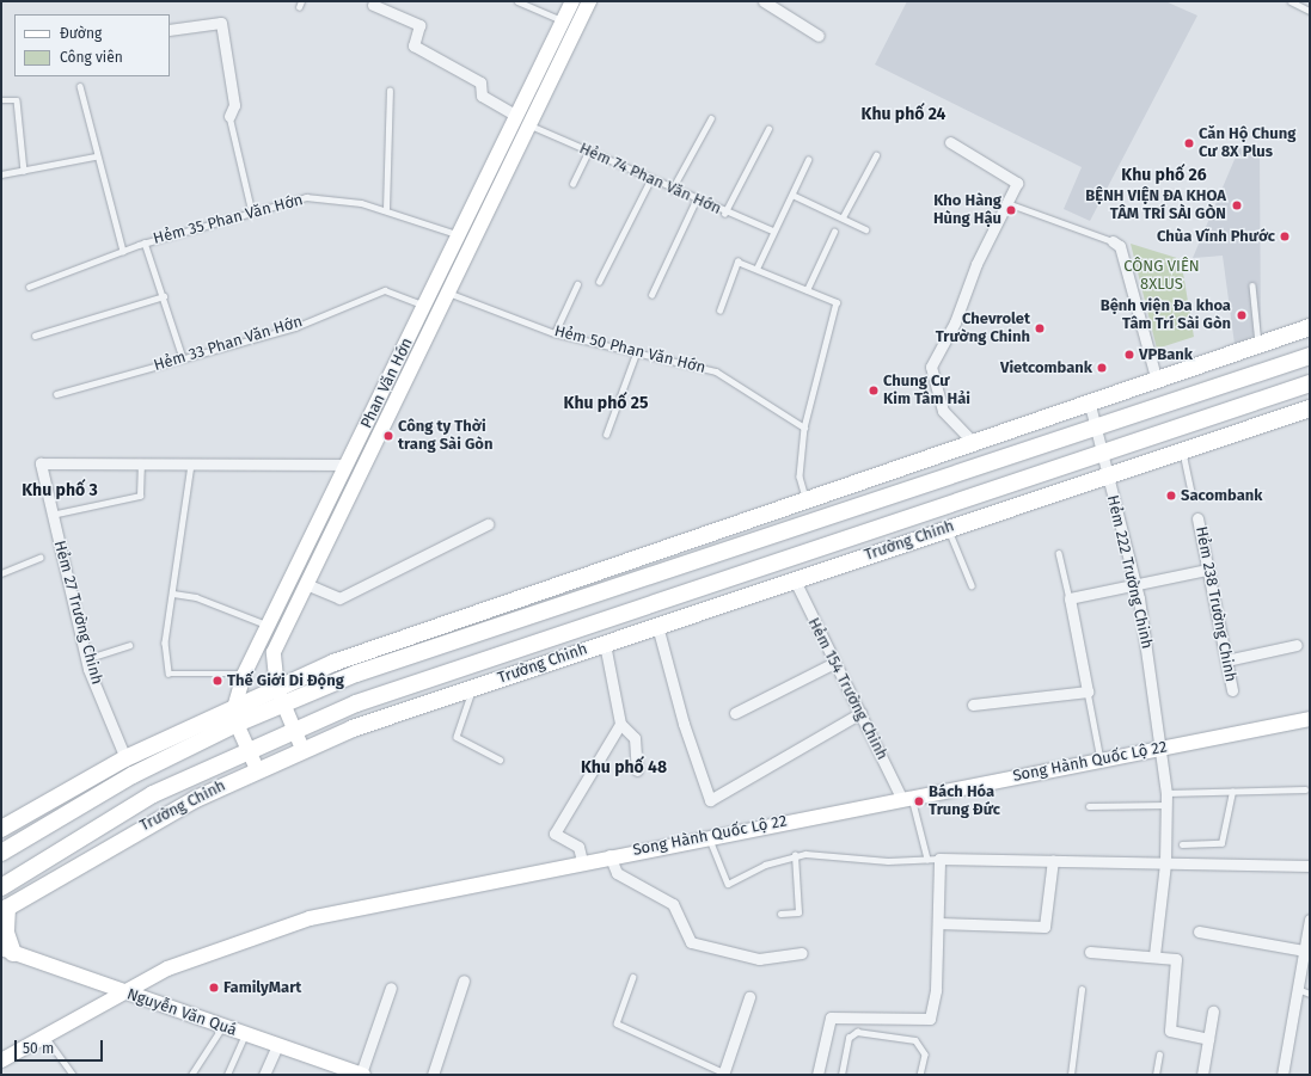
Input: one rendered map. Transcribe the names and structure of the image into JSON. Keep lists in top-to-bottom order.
{
  "streets": {
    "main road": [
      "Phan Văn Hớn",
      "Trường Chinh",
      "Song Hành Quốc Lộ 22",
      "Nguyễn Văn Quá"
    ],
    "street": [
      "Hẻm 222 Trường Chinh",
      "Hẻm 238 Trường Chinh",
      "Hẻm 27 Trường Chinh",
      "Hẻm 154 Trường Chinh"
    ],
    "lane": [
      "Hẻm 74 Phan Văn Hớn",
      "Hẻm 35 Phan Văn Hớn",
      "Hẻm 33 Phan Văn Hớn",
      "Hẻm 50 Phan Văn Hớn"
    ]
  },
  "crossings": [
    ["Hẻm 74 Phan Văn Hớn", "Phan Văn Hớn"],
    ["Hẻm 35 Phan Văn Hớn", "Phan Văn Hớn"],
    ["Hẻm 33 Phan Văn Hớn", "Phan Văn Hớn"],
    ["Hẻm 50 Phan Văn Hớn", "Phan Văn Hớn"],
    ["Phan Văn Hớn", "Trường Chinh"],
    ["Trường Chinh", "Hẻm 222 Trường Chinh"],
    ["Trường Chinh", "Hẻm 154 Trường Chinh"],
    ["Hẻm 222 Trường Chinh", "Song Hành Quốc Lộ 22"],
    ["Hẻm 154 Trường Chinh", "Song Hành Quốc Lộ 22"],
    ["Song Hành Quốc Lộ 22", "Nguyễn Văn Quá"]
  ],
  "districts": [
    "Khu phố 24",
    "Khu phố 26",
    "Khu phố 25",
    "Khu phố 3",
    "Khu phố 48"
  ],
  "parks": ["CÔNG VIÊN 8XLUS"],
  "places": [
    "Căn Hộ Chung Cư 8X Plus",
    "BỆNH VIỆN ĐA KHOA TÂM TRÍ SÀI GÒN",
    "Kho Hàng Hùng Hậu",
    "Chùa Vĩnh Phước",
    "Bệnh viện Đa khoa Tâm Trí Sài Gòn",
    "Chevrolet Trường Chinh",
    "VPBank",
    "Vietcombank",
    "Chung Cư Kim Tâm Hải",
    "Công ty Thời trang Sài Gòn",
    "Sacombank",
    "Thế Giới Di Động",
    "Bách Hóa Trung Đức",
    "FamilyMart"
  ],
  "legend": ["Đường", "Công viên"],
  "scale_bar": "50 m"
}
